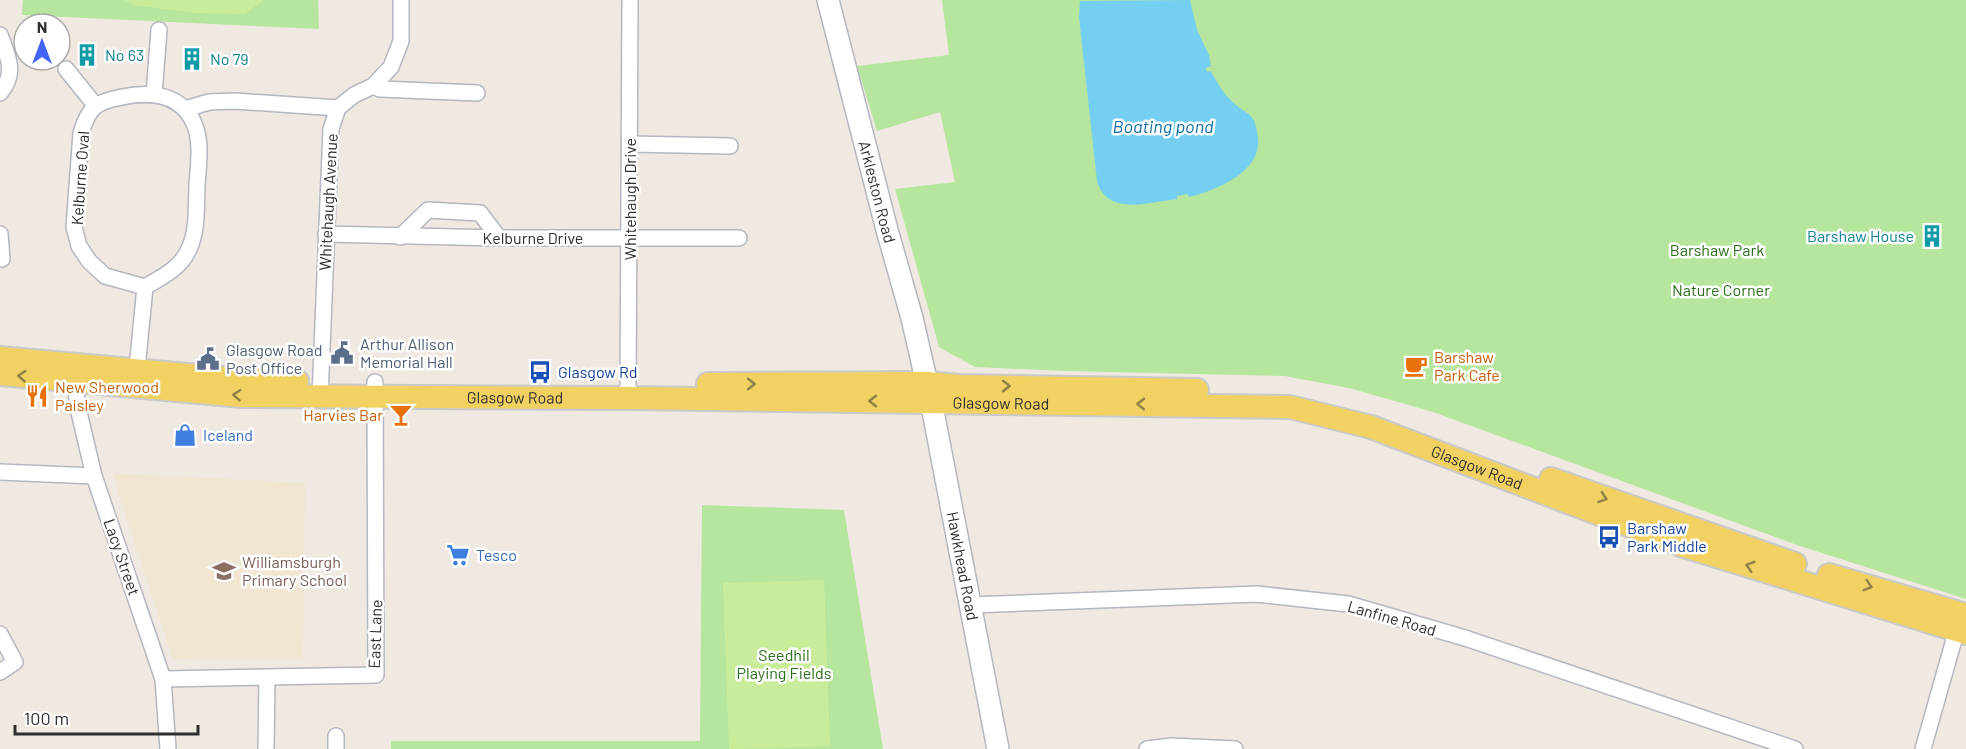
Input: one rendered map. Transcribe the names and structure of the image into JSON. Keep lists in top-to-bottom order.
{
  "streets": {
    "main road": ["Glasgow Road"],
    "street": [
      "Kelburne Oval",
      "Arkleston Road",
      "Whitehaugh Drive",
      "Whitehaugh Avenue",
      "Kelburne Drive",
      "Lacy Street",
      "Hawkhead Road",
      "Lanfine Road",
      "East Lane"
    ]
  },
  "crossings": [
    ["Arkleston Road", "Glasgow Road"],
    ["Arkleston Road", "Hawkhead Road"],
    ["Whitehaugh Drive", "Kelburne Drive"],
    ["Whitehaugh Drive", "Glasgow Road"],
    ["Whitehaugh Avenue", "Kelburne Drive"],
    ["Whitehaugh Avenue", "Glasgow Road"],
    ["Glasgow Road", "Lacy Street"],
    ["Glasgow Road", "Hawkhead Road"],
    ["Glasgow Road", "East Lane"],
    ["Lacy Street", "East Lane"],
    ["Hawkhead Road", "Lanfine Road"]
  ],
  "water": ["Boating pond"],
  "parks": ["Barshaw Park", "Nature Corner", "Seedhil Playing Fields"],
  "places": {
    "building": ["No 63", "No 79", "Barshaw House"],
    "public building": ["Arthur Allison Memorial Hall", "Glasgow Road Post Office"],
    "cafe": ["Barshaw Park Cafe"],
    "bus stop": ["Glasgow Rd", "Barshaw Park Middle"],
    "restaurant": ["New Sherwood Paisley"],
    "bar": ["Harvies Bar"],
    "shop": ["Iceland"],
    "supermarket": ["Tesco"],
    "school or university": ["Williamsburgh Primary School"]
  },
  "scale_bar": "100 m",
  "north": "top"
}
